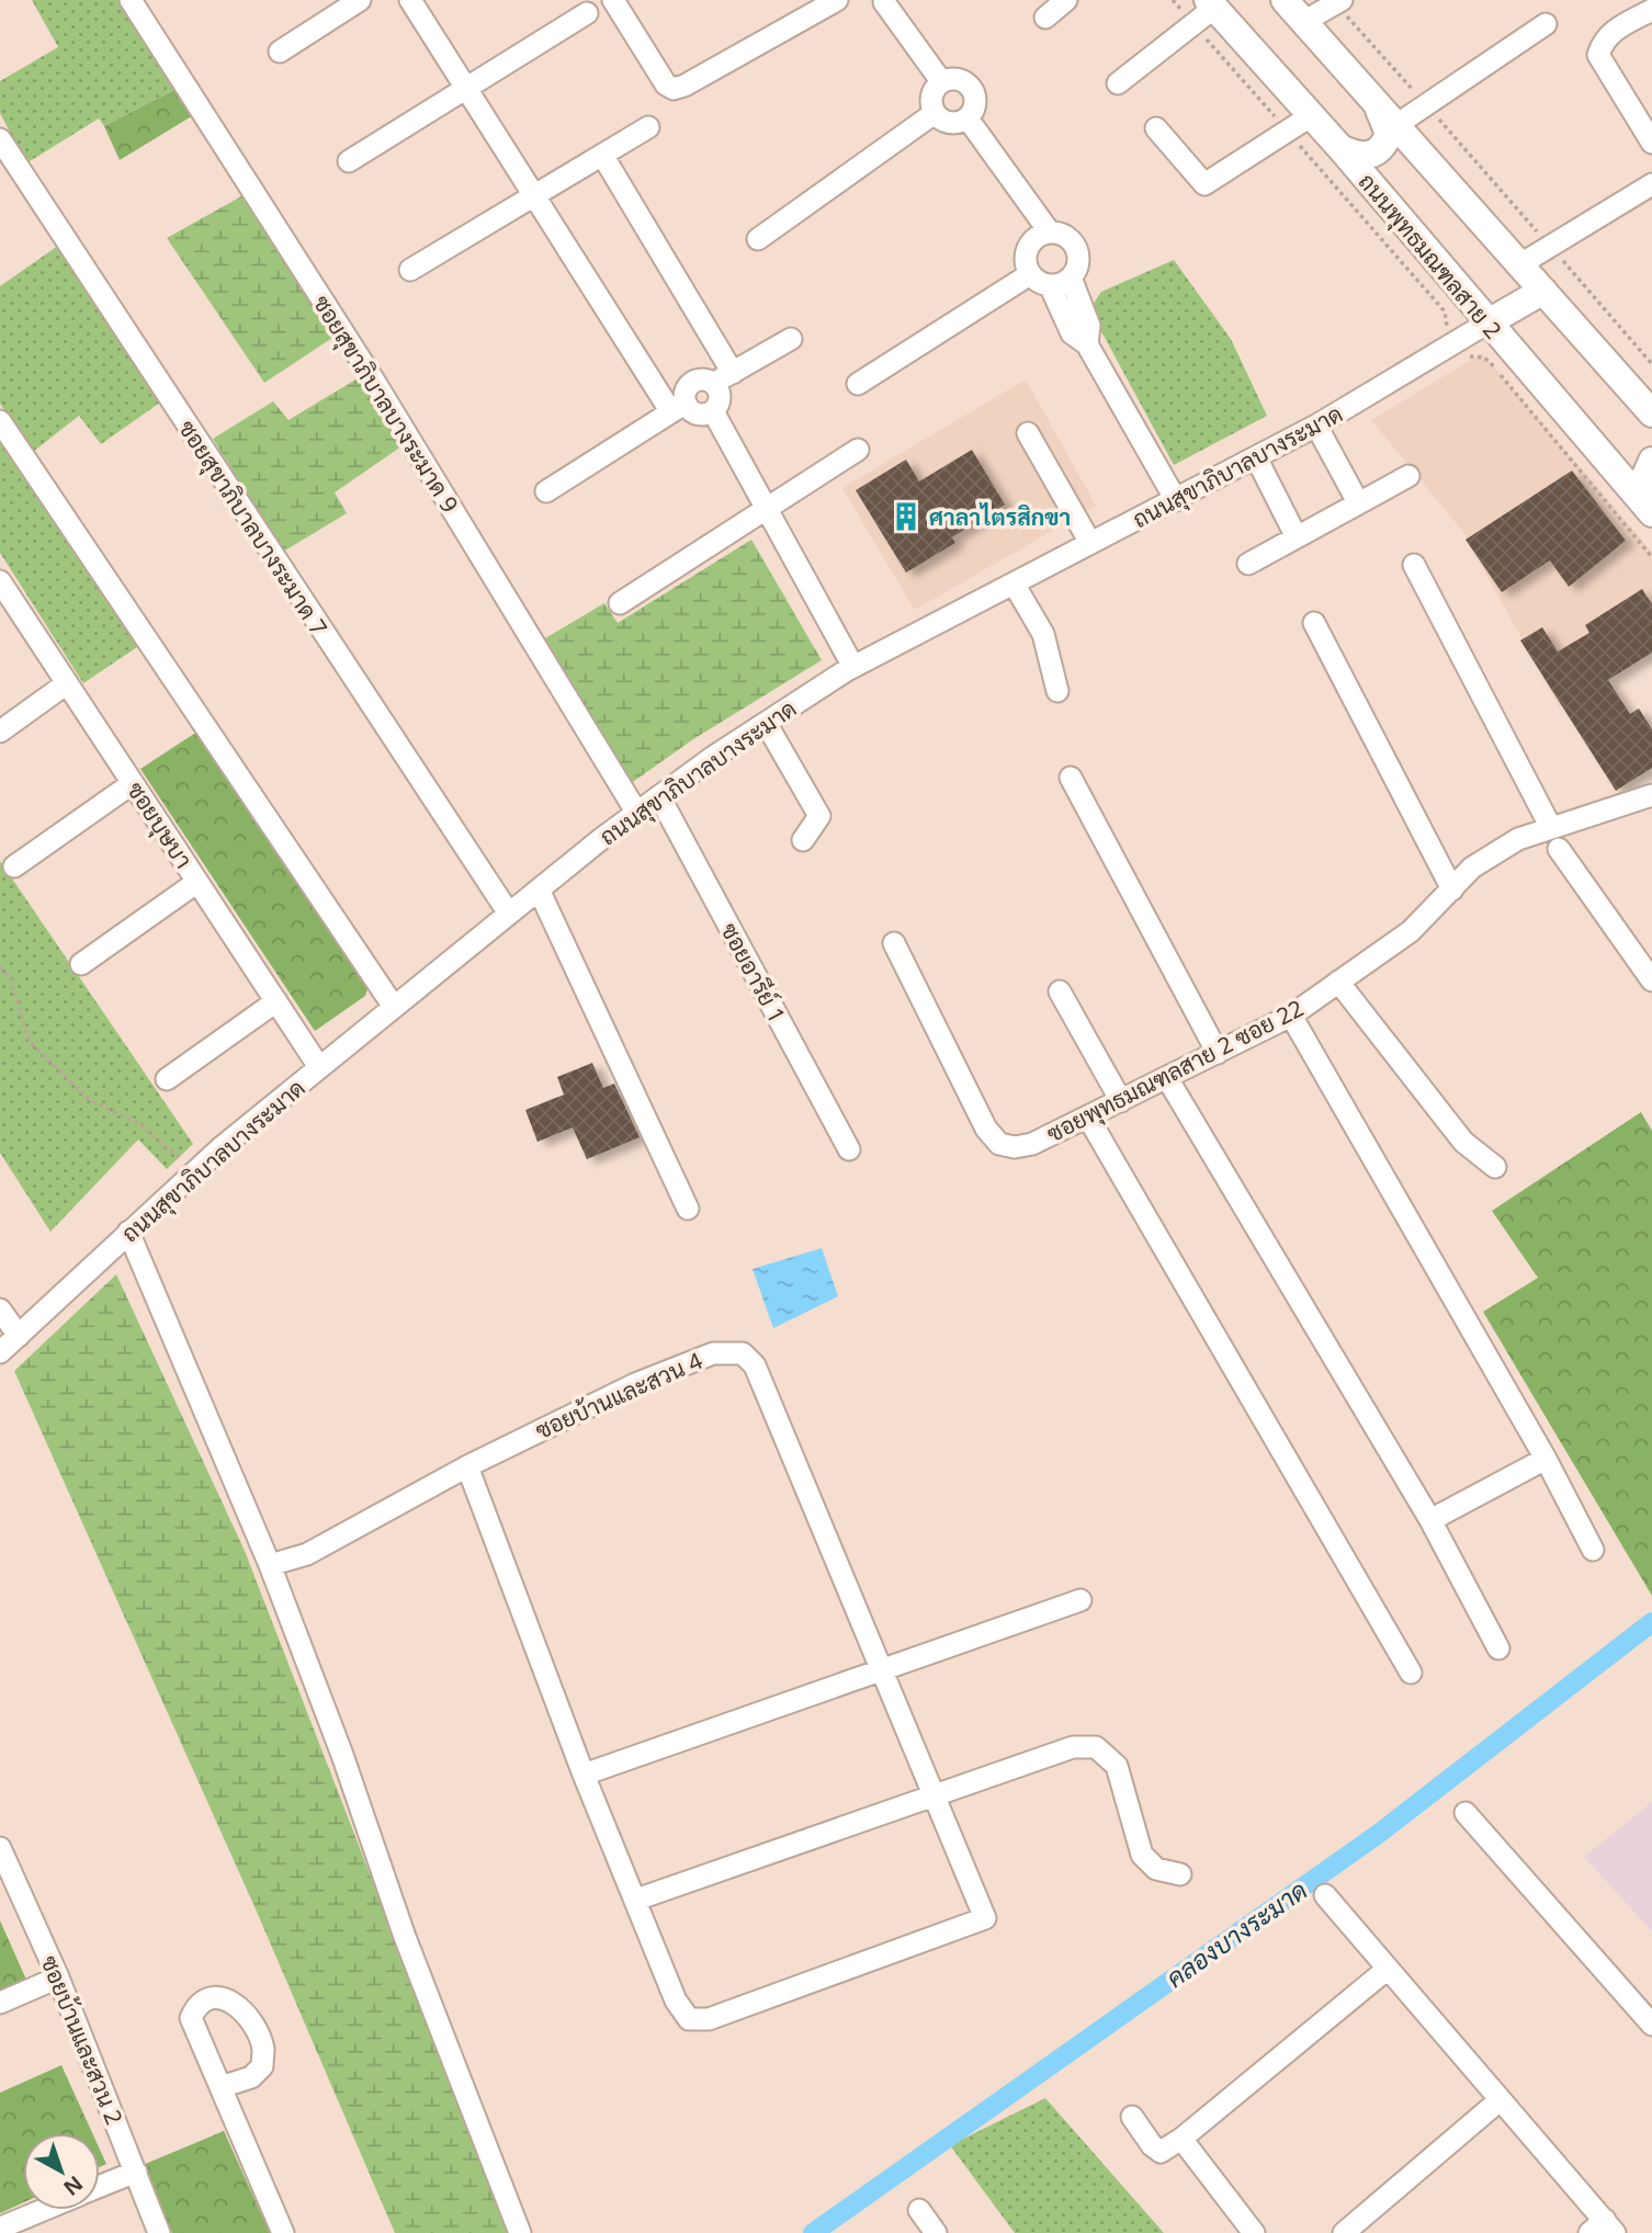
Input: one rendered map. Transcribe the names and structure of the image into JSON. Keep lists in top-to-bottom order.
{
  "streets": {
    "main road": ["ถนนพุทธมณฑลสาย 2"],
    "street": [
      "ซอยสุขาภิบาลบางระมาด 9",
      "ถนนสุขาภิบาลบางระมาด",
      "ซอยสุขาภิบาลบางระมาด 7",
      "ซอยบุษบา",
      "ซอยอารีย์ 1",
      "ซอยพุทธมณฑลสาย 2 ซอย 22",
      "ซอยบ้านและสวน 4",
      "ซอยบ้านและสวน 2"
    ]
  },
  "crossings": [
    ["ถนนพุทธมณฑลสาย 2", "ถนนสุขาภิบาลบางระมาด"],
    ["ซอยสุขาภิบาลบางระมาด 9", "ถนนสุขาภิบาลบางระมาด"],
    ["ถนนสุขาภิบาลบางระมาด", "ซอยสุขาภิบาลบางระมาด 7"],
    ["ถนนสุขาภิบาลบางระมาด", "ซอยบุษบา"],
    ["ถนนสุขาภิบาลบางระมาด", "ซอยอารีย์ 1"]
  ],
  "water": ["คลองบางระมาด"],
  "places": {
    "building": ["ศาลาไตรสิกขา"]
  },
  "north": "bottom right"
}
